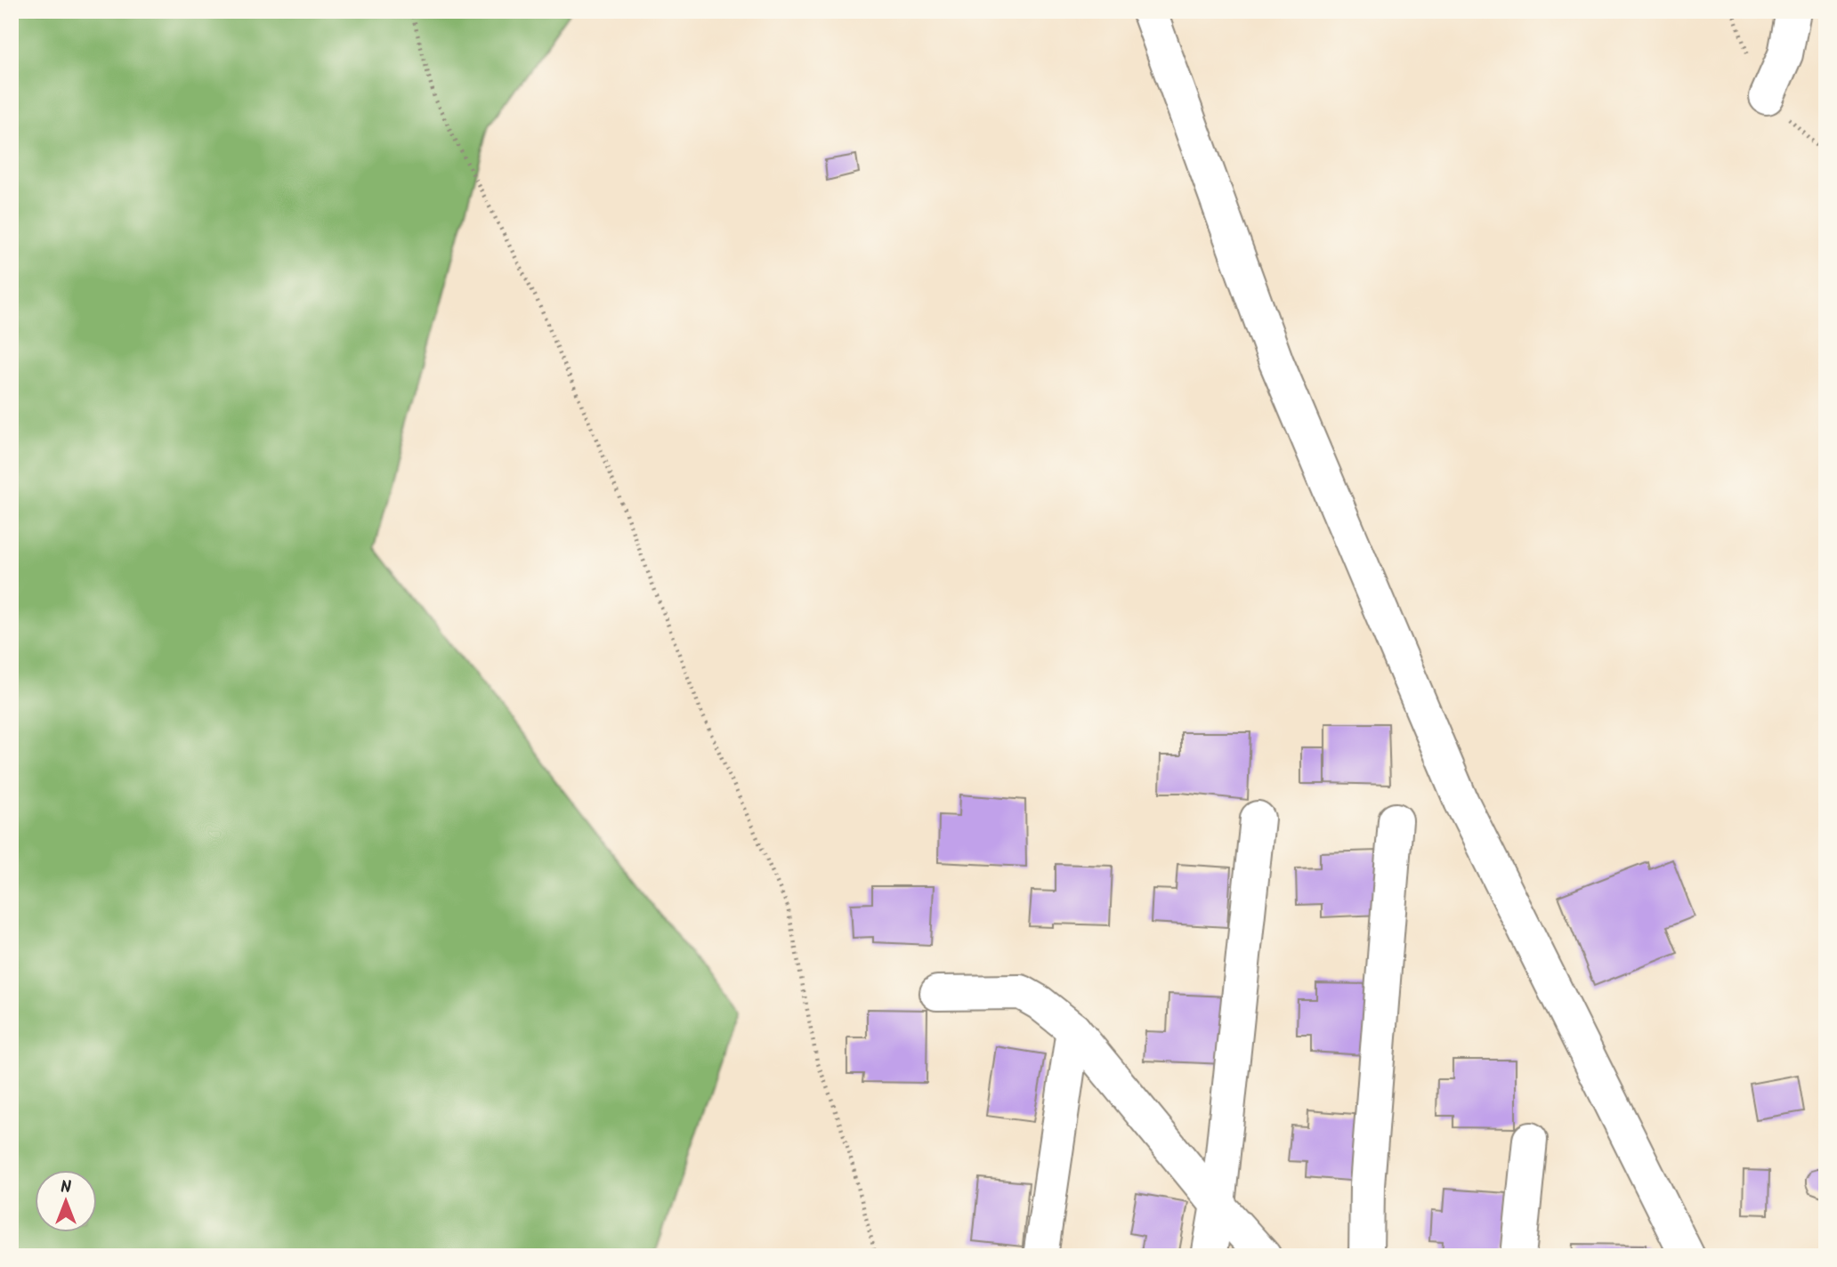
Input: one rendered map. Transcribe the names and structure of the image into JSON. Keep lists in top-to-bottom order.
{
  "north": "top"
}
